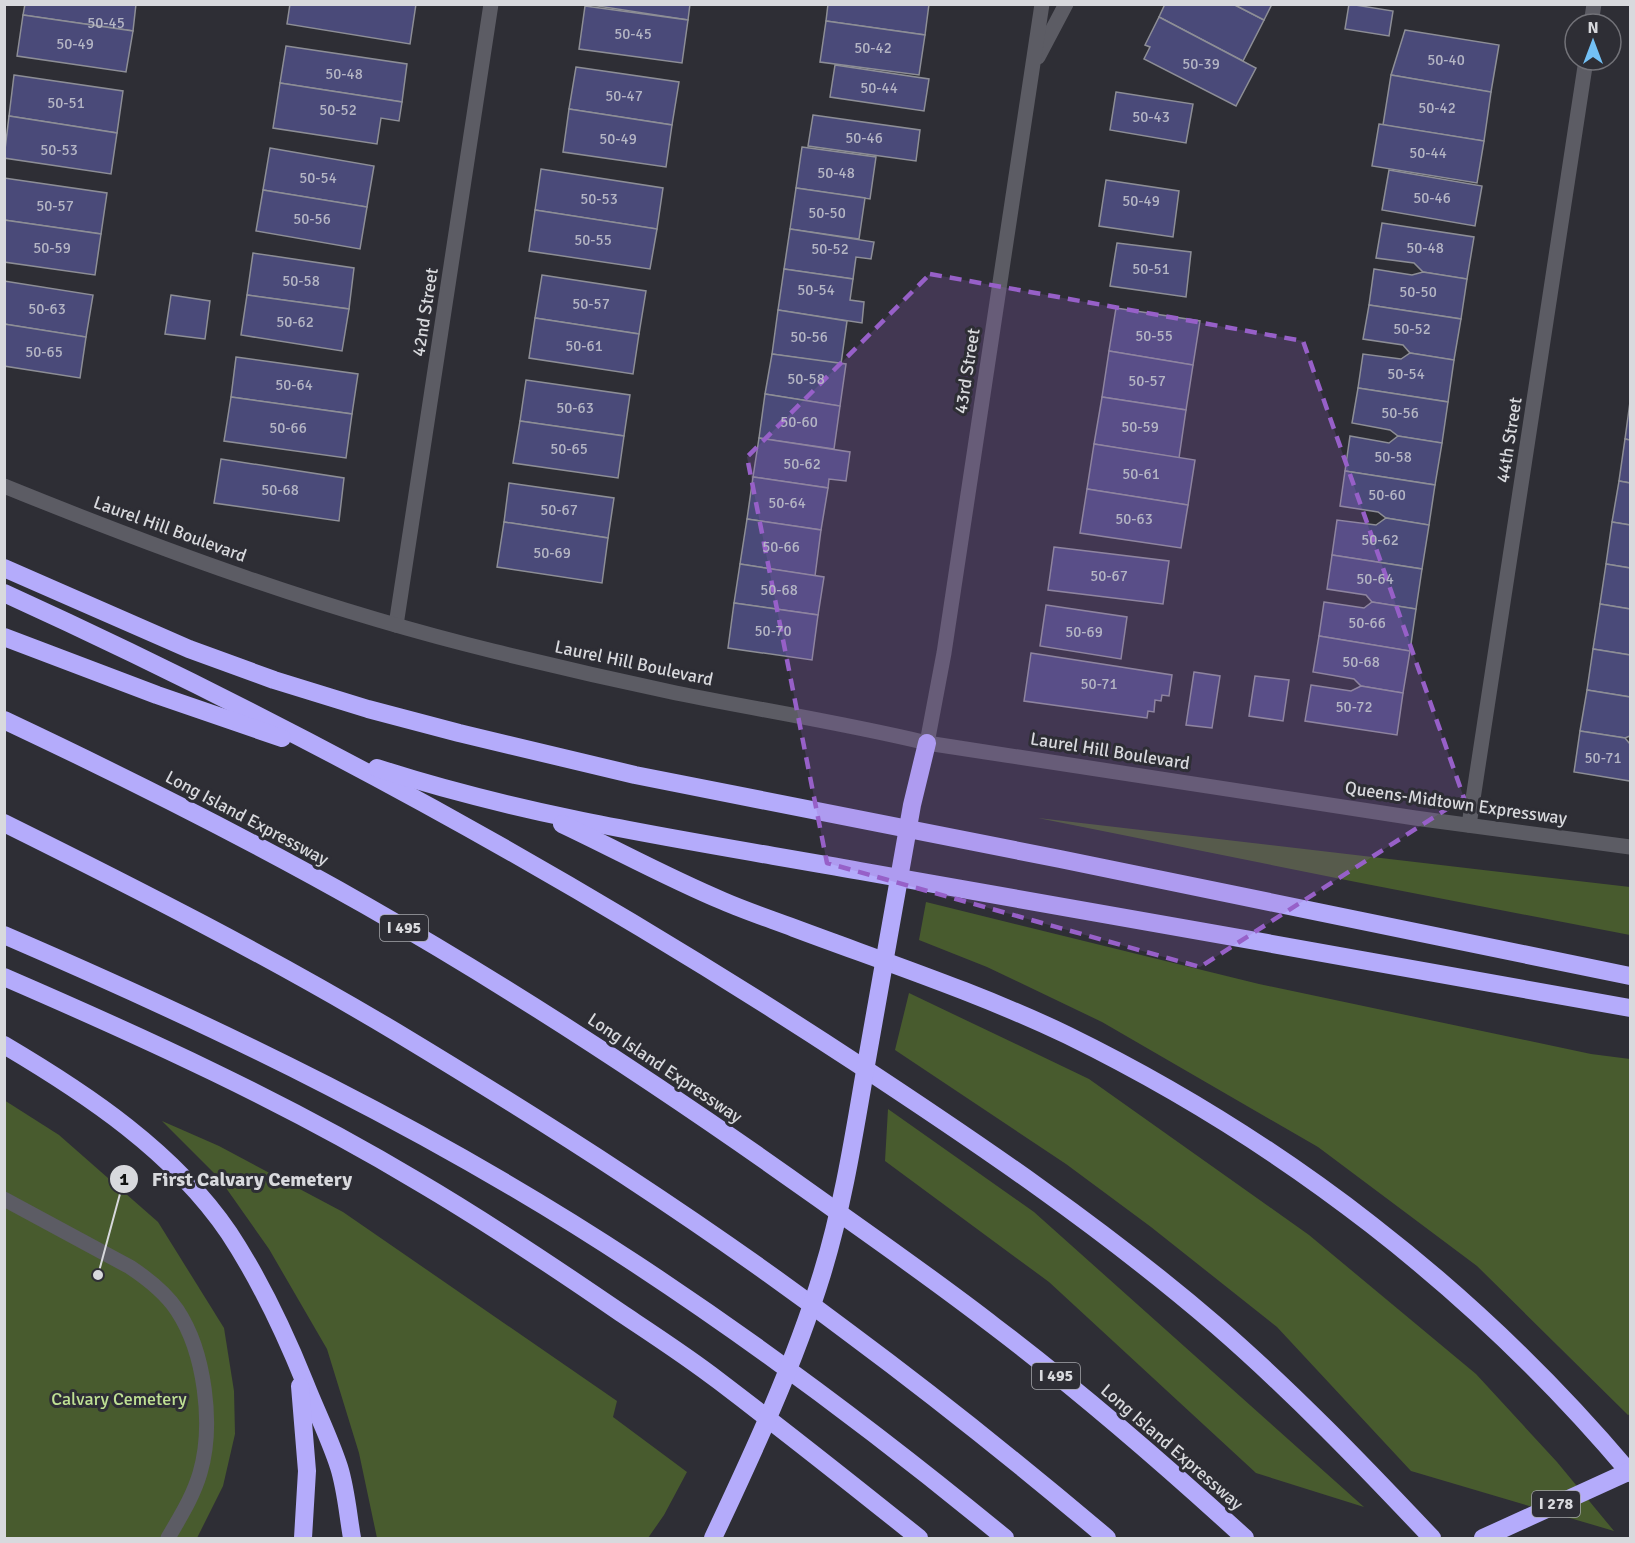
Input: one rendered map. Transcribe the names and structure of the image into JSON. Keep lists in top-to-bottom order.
{
  "streets": {
    "highway": ["Long Island Expressway", "I 495", "I 278"],
    "street": [
      "42nd Street",
      "43rd Street",
      "44th Street",
      "Laurel Hill Boulevard",
      "Queens-Midtown Expressway"
    ]
  },
  "crossings": [
    ["42nd Street", "Laurel Hill Boulevard"],
    ["43rd Street", "Laurel Hill Boulevard"],
    ["44th Street", "Queens-Midtown Expressway"],
    ["Laurel Hill Boulevard", "Queens-Midtown Expressway"]
  ],
  "parks": ["Calvary Cemetery"],
  "places": ["First Calvary Cemetery"],
  "house_numbers": [
    "50-45",
    "50-45",
    "50-49",
    "50-42",
    "50-40",
    "50-39",
    "50-48",
    "50-44",
    "50-47",
    "50-51",
    "50-42",
    "50-52",
    "50-43",
    "50-46",
    "50-49",
    "50-53",
    "50-44",
    "50-48",
    "50-54",
    "50-46",
    "50-53",
    "50-49",
    "50-57",
    "50-50",
    "50-56",
    "50-55",
    "50-59",
    "50-48",
    "50-52",
    "50-51",
    "50-58",
    "50-54",
    "50-50",
    "50-57",
    "50-63",
    "50-62",
    "50-52",
    "50-55",
    "50-56",
    "50-61",
    "50-65",
    "50-54",
    "50-58",
    "50-57",
    "50-64",
    "50-63",
    "50-56",
    "50-60",
    "50-59",
    "50-66",
    "50-65",
    "50-58",
    "50-62",
    "50-61",
    "50-68",
    "50-60",
    "50-64",
    "50-67",
    "50-63",
    "50-62",
    "50-66",
    "50-69",
    "50-67",
    "50-64",
    "50-68",
    "50-66",
    "50-70",
    "50-69",
    "50-68",
    "50-71",
    "50-72",
    "50-71"
  ],
  "north": "top"
}
